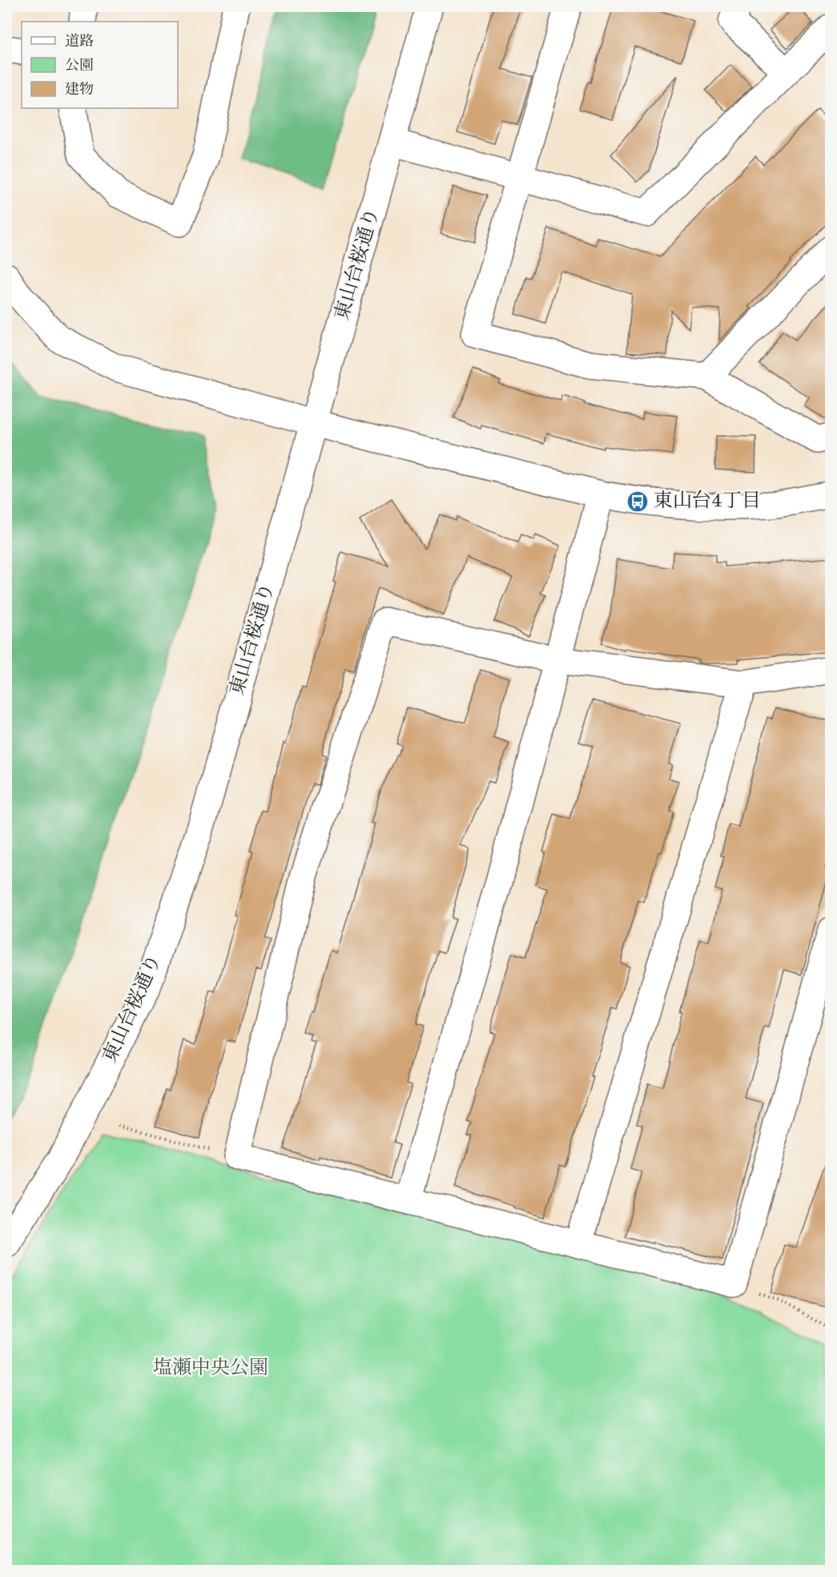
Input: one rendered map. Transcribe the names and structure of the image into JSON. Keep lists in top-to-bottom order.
{
  "streets": {
    "street": ["東山台桜通り"]
  },
  "parks": ["塩瀬中央公園"],
  "places": {
    "bus stop": ["東山台4丁目"]
  },
  "legend": ["道路", "公園", "建物"]
}
